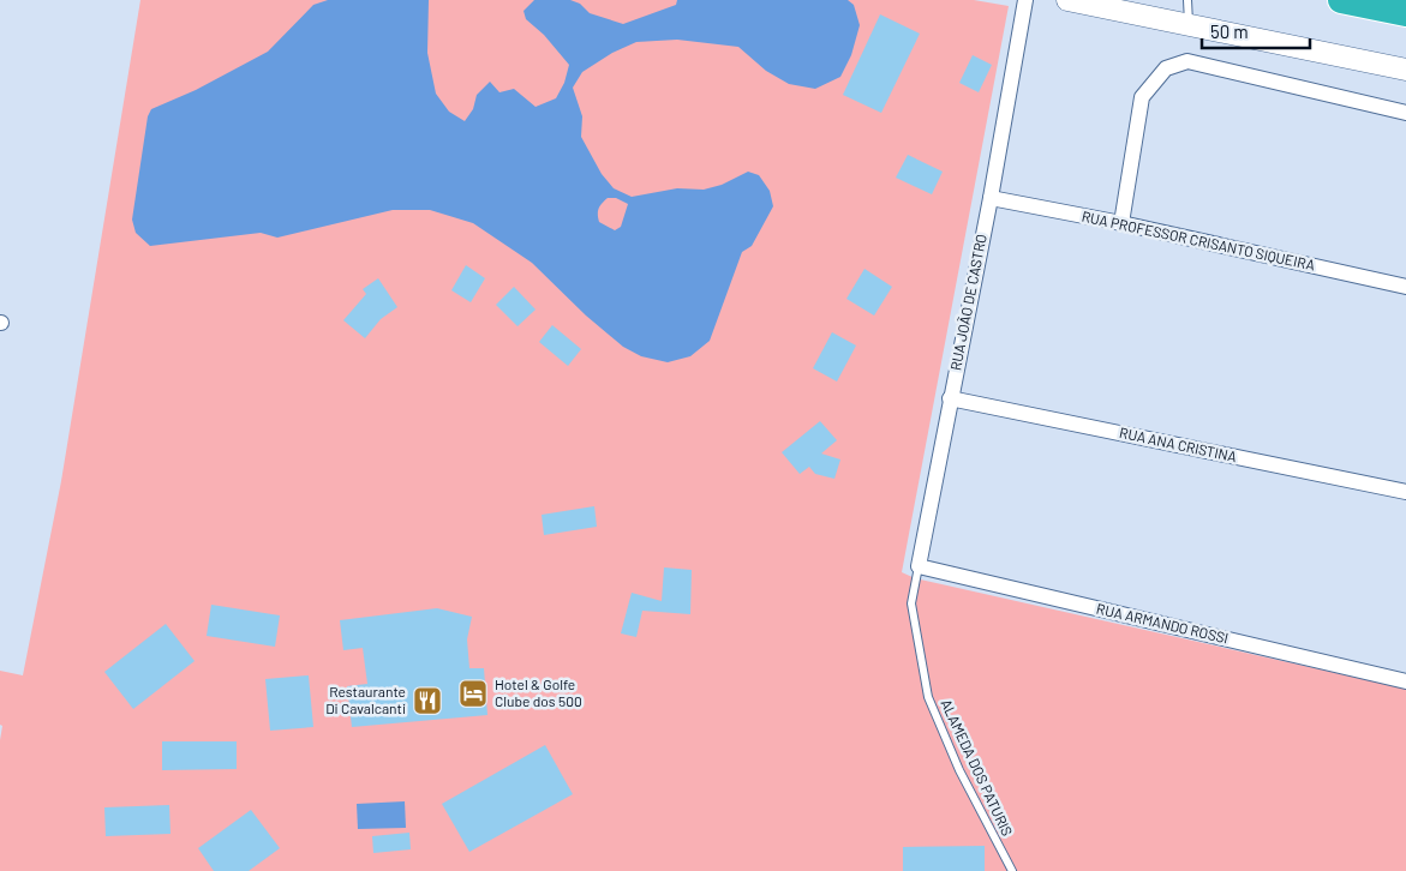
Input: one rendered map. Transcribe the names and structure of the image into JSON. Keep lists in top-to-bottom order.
{
  "streets": {
    "street": [
      "RUA PROFESSOR CRISANTO SIQUEIRA",
      "RUA JOÃO DE CASTRO",
      "RUA ANA CRISTINA",
      "RUA ARMANDO ROSSI"
    ],
    "lane": ["ALAMEDA DOS PATURIS"]
  },
  "crossings": [
    ["RUA PROFESSOR CRISANTO SIQUEIRA", "RUA JOÃO DE CASTRO"],
    ["RUA JOÃO DE CASTRO", "RUA ANA CRISTINA"],
    ["RUA JOÃO DE CASTRO", "RUA ARMANDO ROSSI"],
    ["RUA JOÃO DE CASTRO", "ALAMEDA DOS PATURIS"]
  ],
  "places": {
    "hotel": ["Hotel & Golfe Clube dos 500"],
    "restaurant": ["Restaurante Di Cavalcanti"]
  },
  "scale_bar": "50 m"
}
